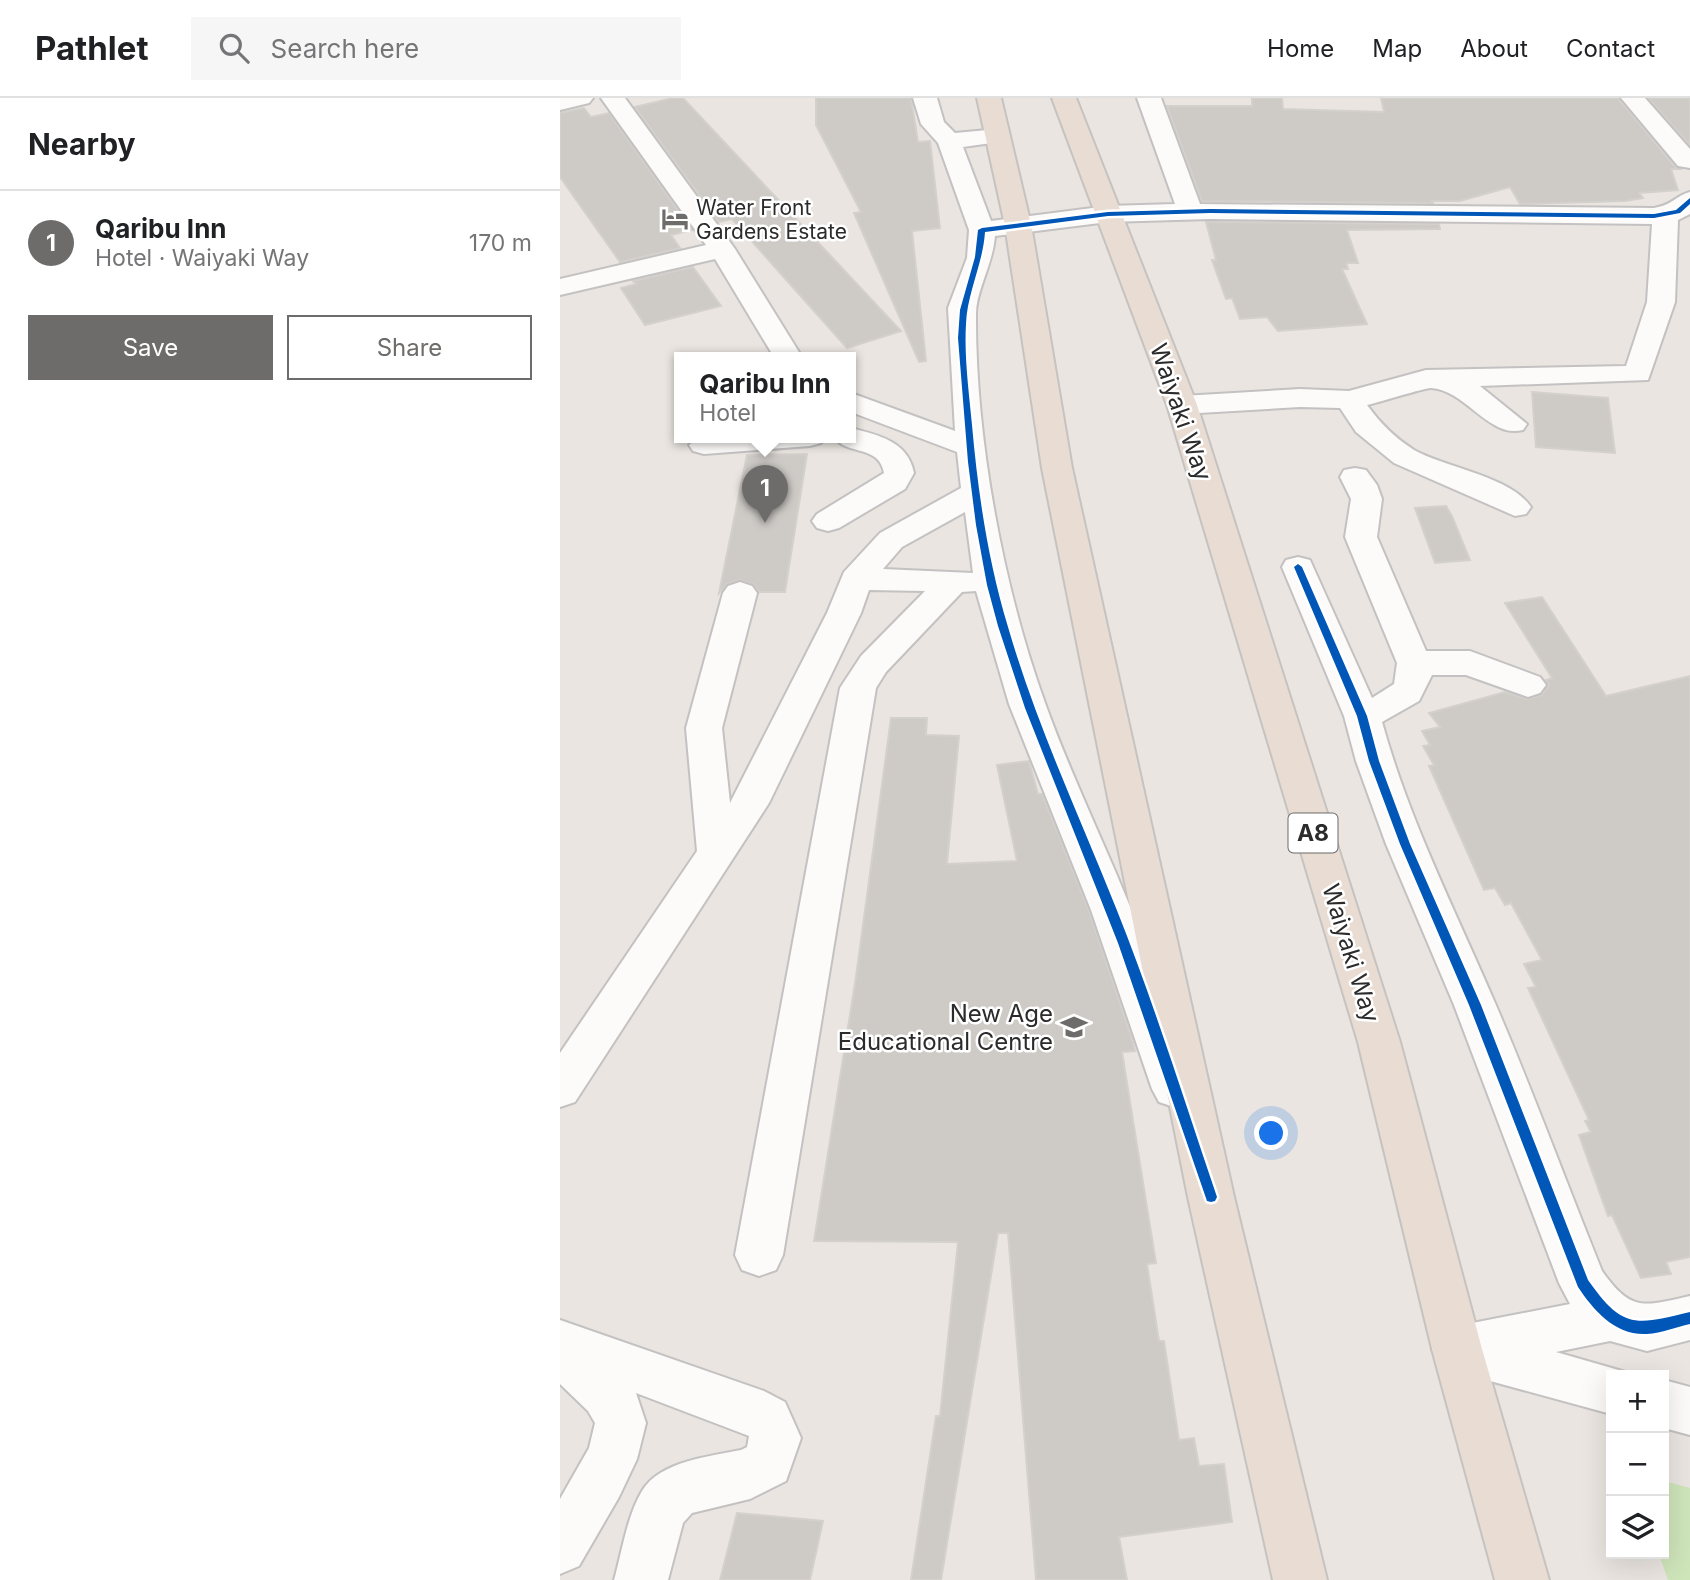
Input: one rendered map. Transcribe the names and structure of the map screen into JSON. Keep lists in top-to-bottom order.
{
  "streets": {
    "highway": ["Waiyaki Way", "A8"]
  },
  "places": {
    "hotel": ["Water Front Gardens Estate"],
    "school or university": ["New Age Educational Centre"]
  },
  "page": {
    "header": "Pathlet",
    "search": "Search here",
    "nav": [
      "Home",
      "Map",
      "About",
      "Contact"
    ],
    "heading": "Nearby",
    "list": [
      {
        "mark": "1",
        "name": "Qaribu Inn",
        "note": "Hotel · Waiyaki Way",
        "value": "170 m"
      }
    ],
    "buttons": ["Save", "Share"],
    "popup": ["Qaribu Inn", "Hotel"],
    "pins": "1",
    "map_buttons": ["+", "−"]
  }
}
